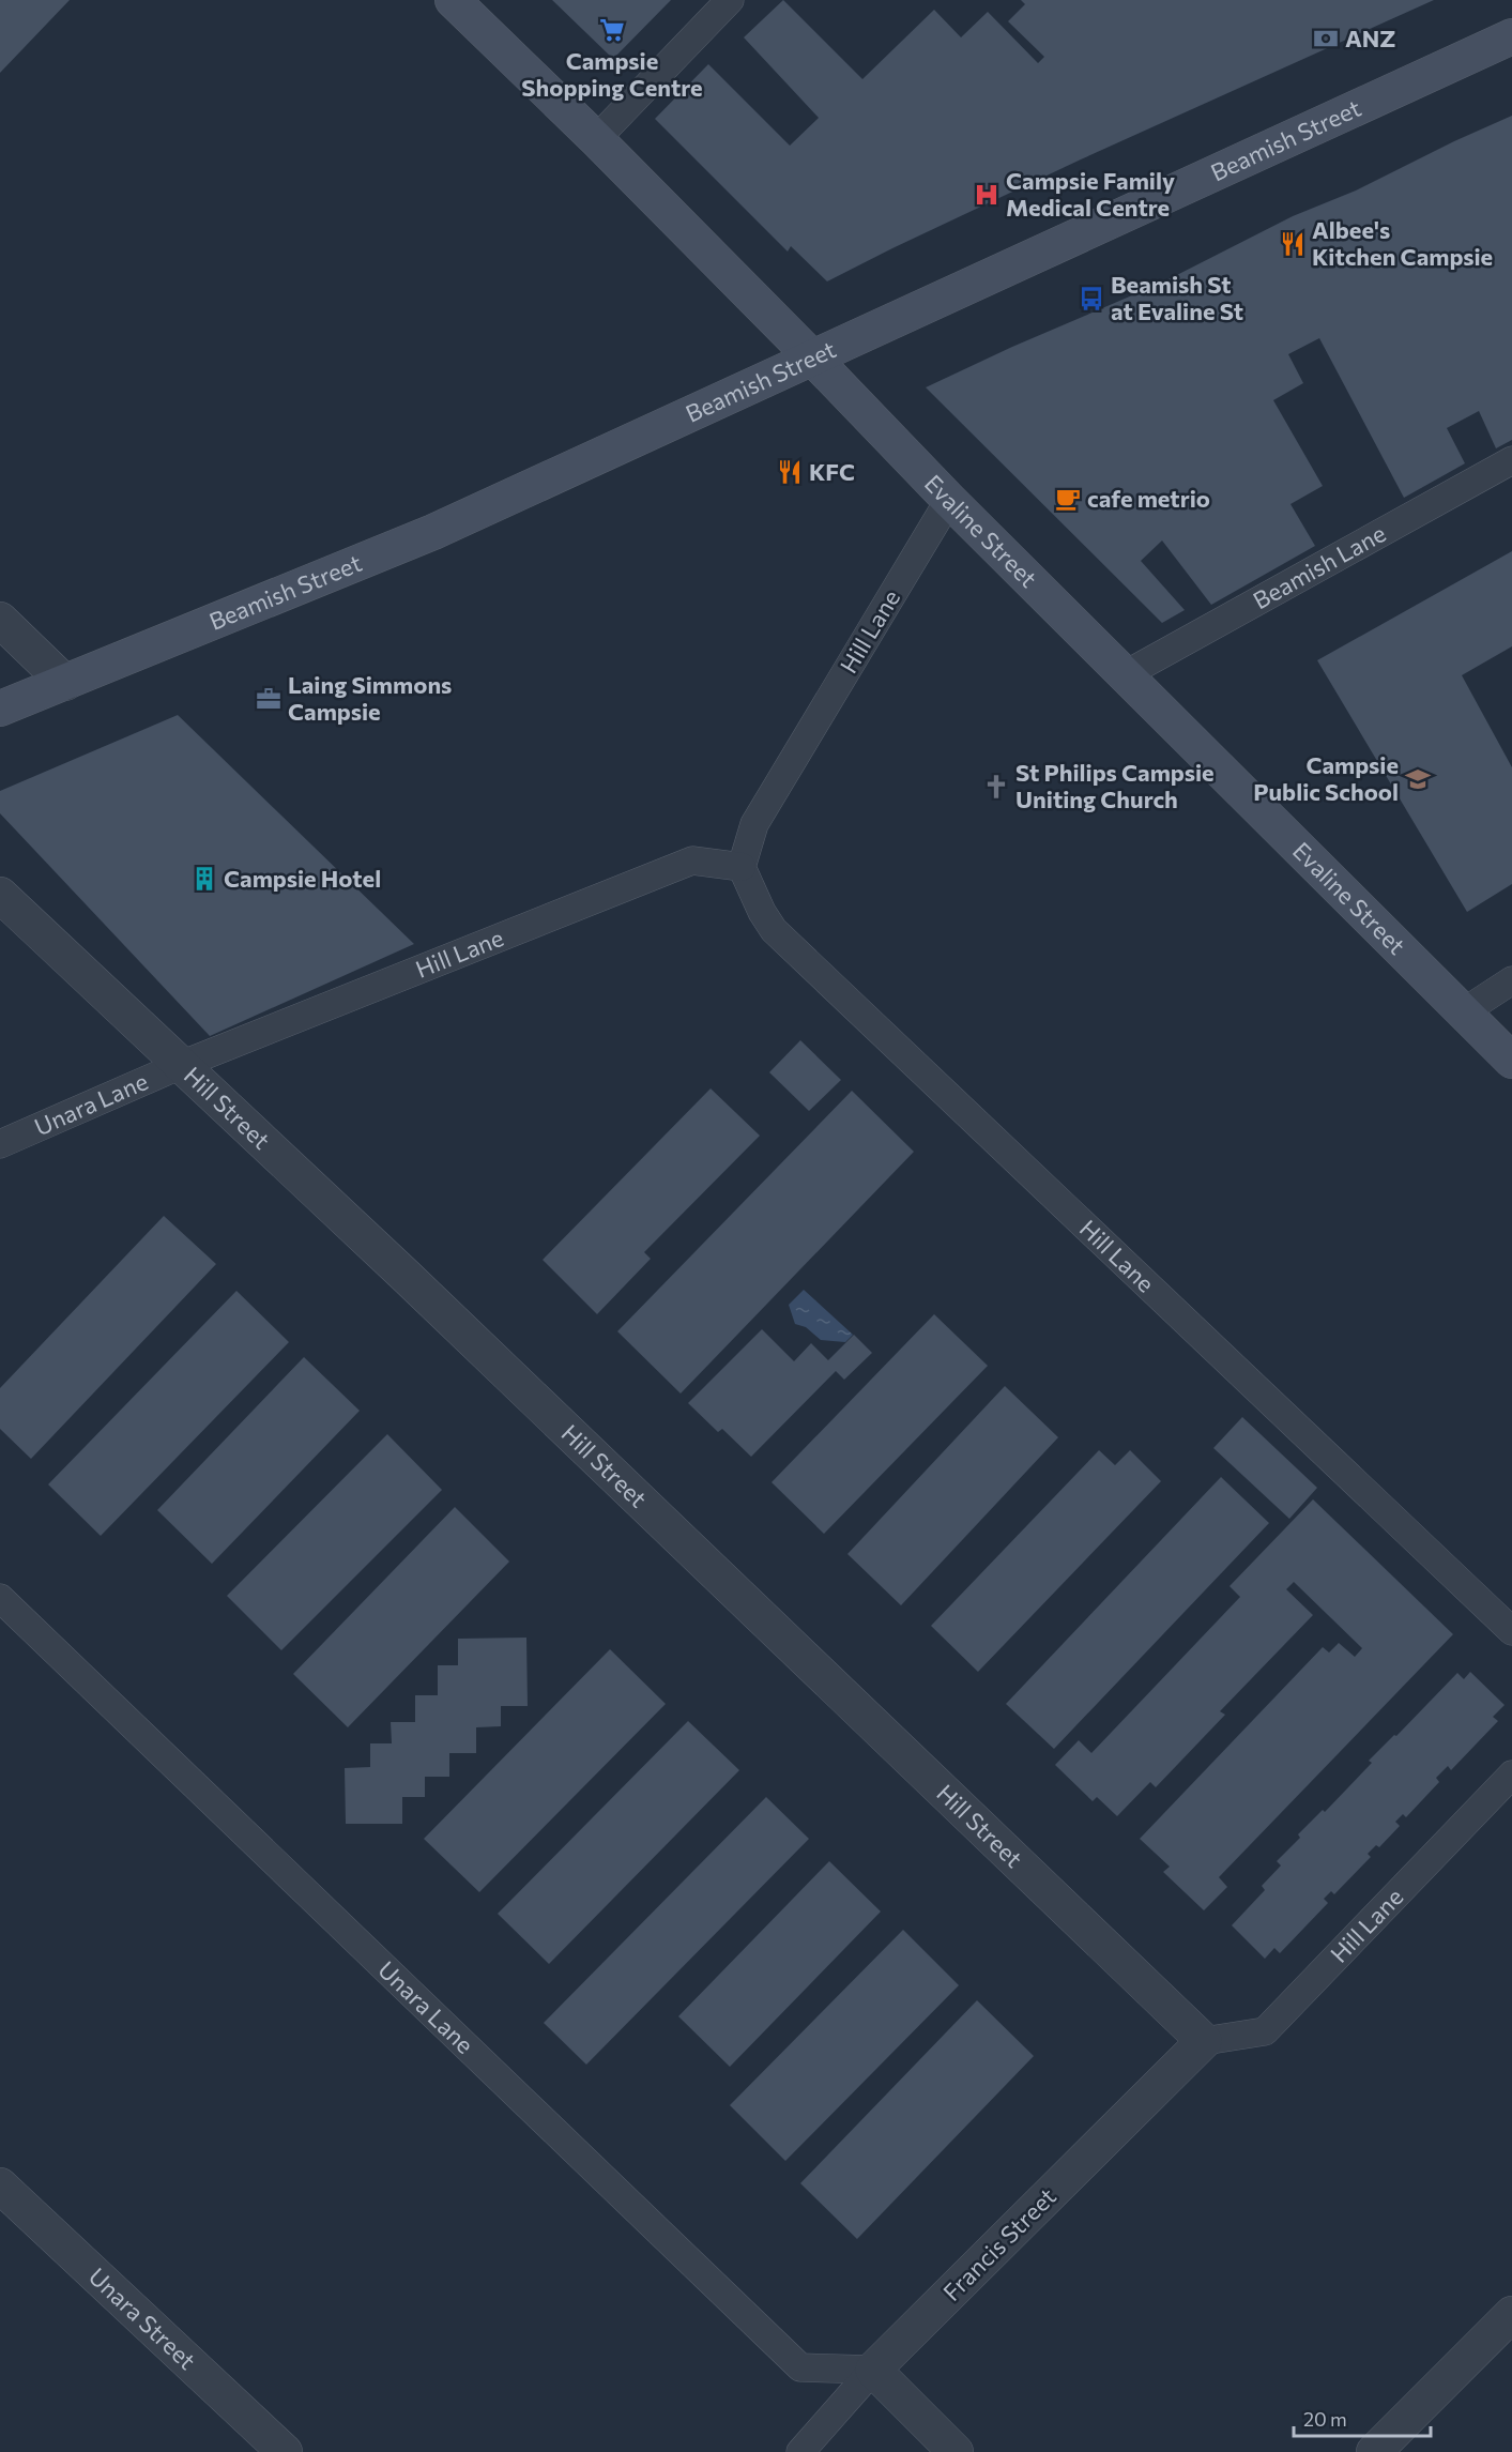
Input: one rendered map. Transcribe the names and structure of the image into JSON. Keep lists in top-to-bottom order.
{
  "streets": {
    "main road": ["Beamish Street", "Evaline Street"],
    "street": ["Hill Street", "Francis Street", "Unara Street"],
    "lane": ["Beamish Lane", "Hill Lane", "Unara Lane"]
  },
  "crossings": [
    ["Beamish Street", "Evaline Street"],
    ["Evaline Street", "Beamish Lane"],
    ["Evaline Street", "Hill Lane"],
    ["Hill Lane", "Unara Lane"],
    ["Hill Lane", "Hill Street"],
    ["Hill Lane", "Francis Street"],
    ["Unara Lane", "Hill Street"],
    ["Unara Lane", "Francis Street"],
    ["Hill Street", "Francis Street"]
  ],
  "places": {
    "supermarket": ["Campsie Shopping Centre"],
    "bank": ["ANZ"],
    "hospital": ["Campsie Family Medical Centre"],
    "restaurant": ["Albee's Kitchen Campsie", "KFC"],
    "bus stop": ["Beamish St at Evaline St"],
    "cafe": ["cafe metrio"],
    "office": ["Laing Simmons Campsie"],
    "school or university": ["Campsie Public School"],
    "church": ["St Philips Campsie Uniting Church"],
    "building": ["Campsie Hotel"]
  },
  "scale_bar": "20 m"
}
